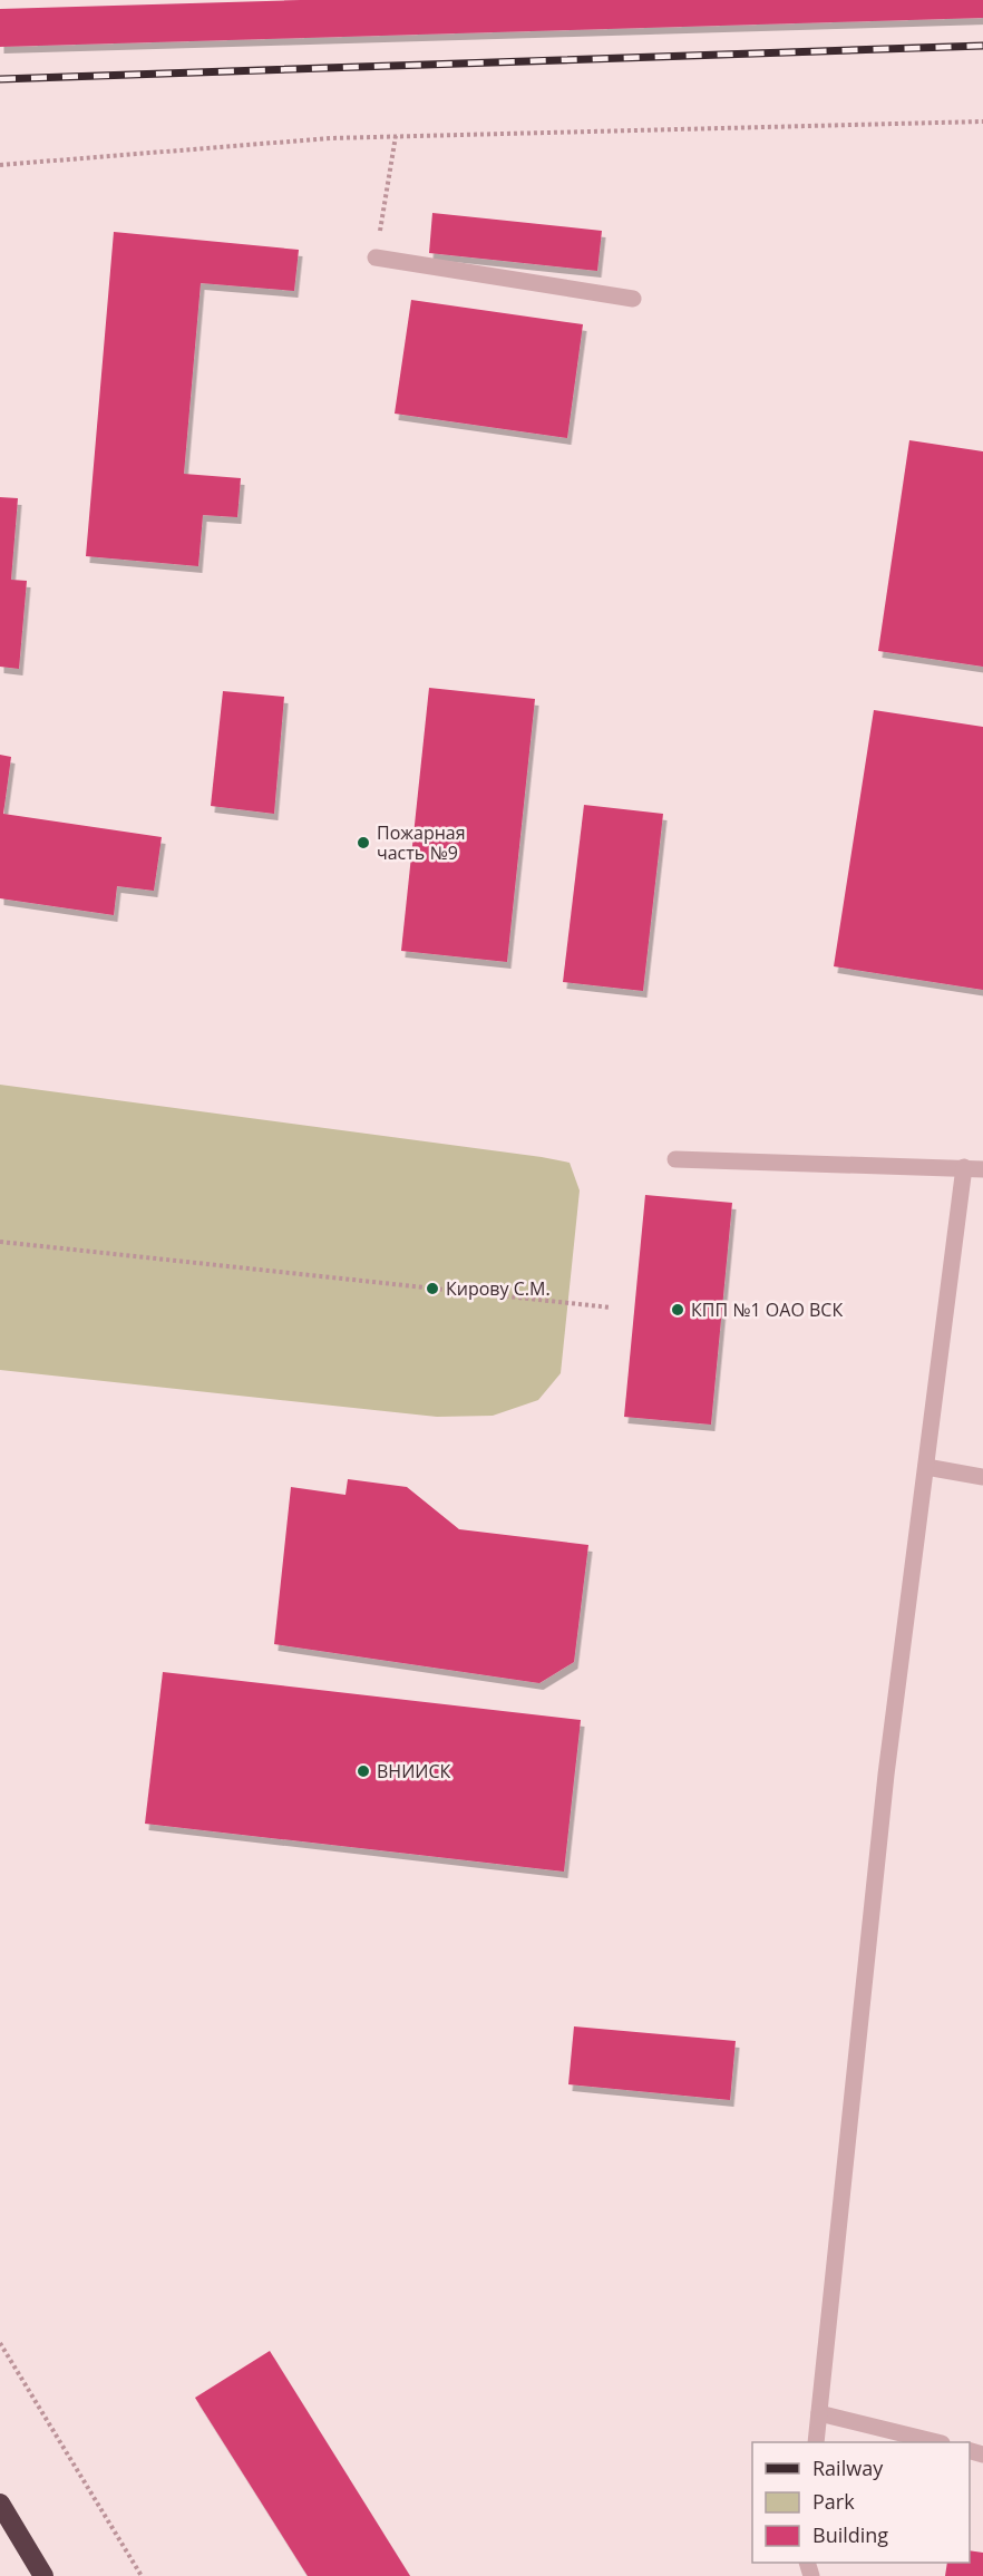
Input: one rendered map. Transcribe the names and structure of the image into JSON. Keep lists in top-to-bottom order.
{
  "places": [
    "Пожарная часть №9",
    "Кирову С.М.",
    "КПП №1 ОАО ВСК",
    "ВНИИСК"
  ],
  "legend": ["Railway", "Park", "Building"]
}
